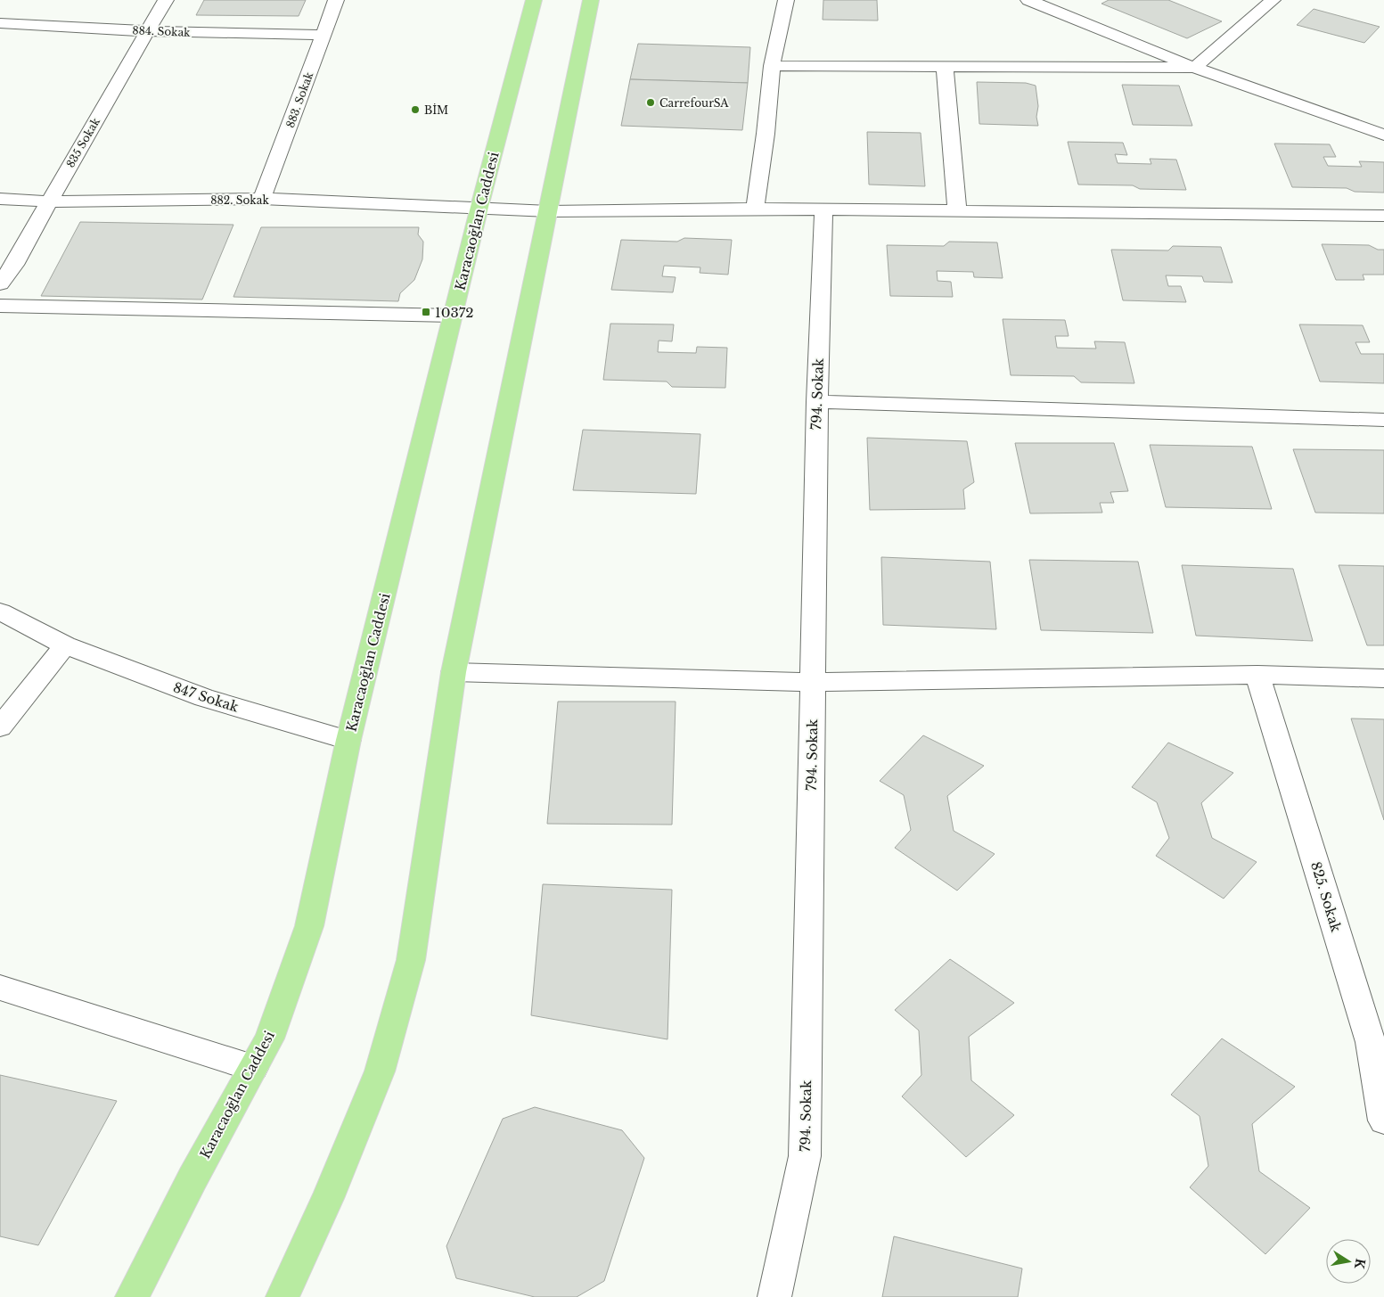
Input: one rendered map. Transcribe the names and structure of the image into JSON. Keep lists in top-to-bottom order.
{
  "streets": {
    "main road": ["Karacaoğlan Caddesi"],
    "street": [
      "884. Sokak",
      "883. Sokak",
      "835 Sokak",
      "882. Sokak",
      "794. Sokak",
      "847 Sokak",
      "825. Sokak"
    ]
  },
  "crossings": [
    ["884. Sokak", "883. Sokak"],
    ["884. Sokak", "835 Sokak"],
    ["883. Sokak", "882. Sokak"],
    ["835 Sokak", "882. Sokak"],
    ["882. Sokak", "Karacaoğlan Caddesi"],
    ["882. Sokak", "794. Sokak"],
    ["Karacaoğlan Caddesi", "847 Sokak"]
  ],
  "places": {
    "other": ["CarrefourSA", "BİM"],
    "transit": ["10372"]
  },
  "north": "right"
}
